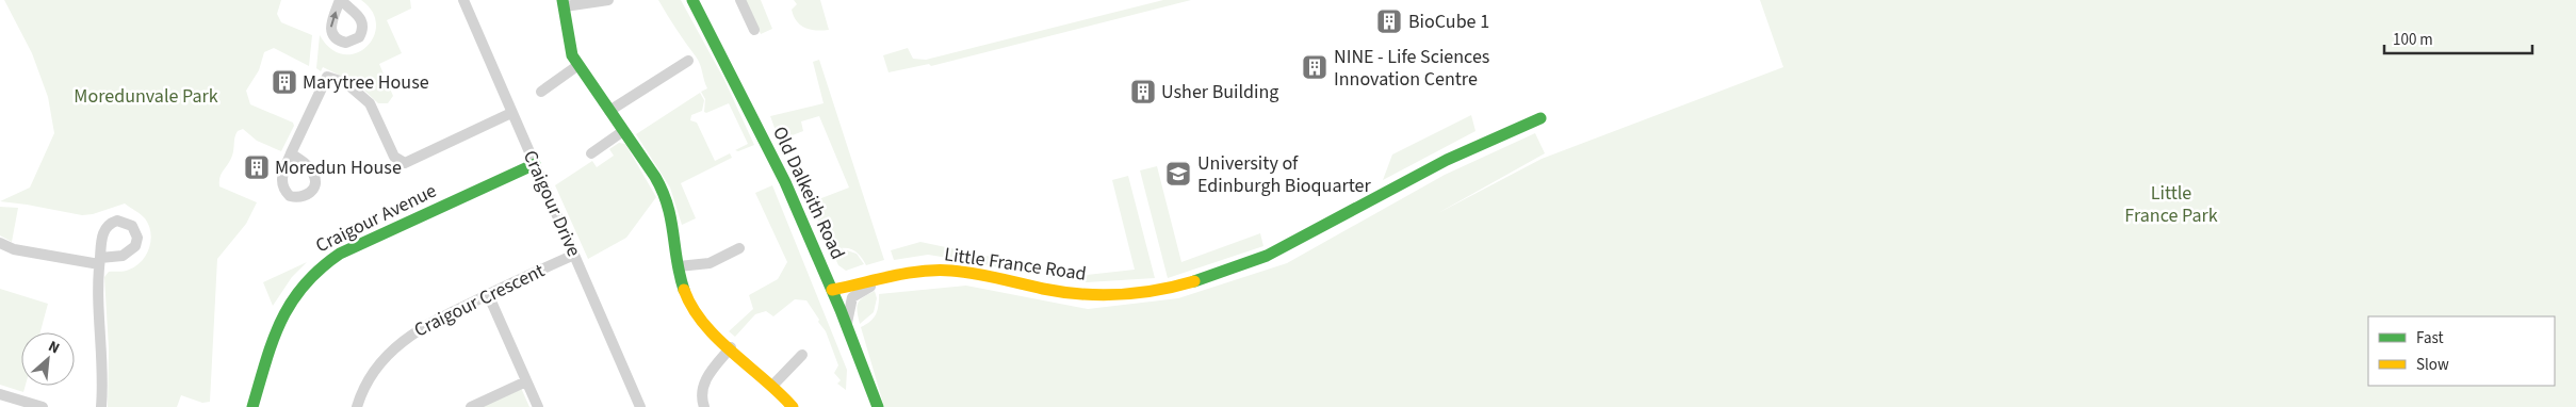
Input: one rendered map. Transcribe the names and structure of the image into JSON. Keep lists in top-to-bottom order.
{
  "streets": {
    "street": [
      "Old Dalkeith Road",
      "Craigour Drive",
      "Craigour Avenue",
      "Little France Road",
      "Craigour Crescent"
    ]
  },
  "crossings": [
    ["Old Dalkeith Road", "Little France Road"],
    ["Craigour Drive", "Craigour Avenue"],
    ["Craigour Drive", "Craigour Crescent"]
  ],
  "parks": ["Moredunvale Park", "Little France Park"],
  "places": {
    "building": [
      "BioCube 1",
      "NINE - Life Sciences Innovation Centre",
      "Marytree House",
      "Usher Building",
      "Moredun House"
    ],
    "school or university": ["University of Edinburgh Bioquarter"]
  },
  "legend": ["Fast", "Slow"],
  "scale_bar": "100 m",
  "north": "top right"
}
